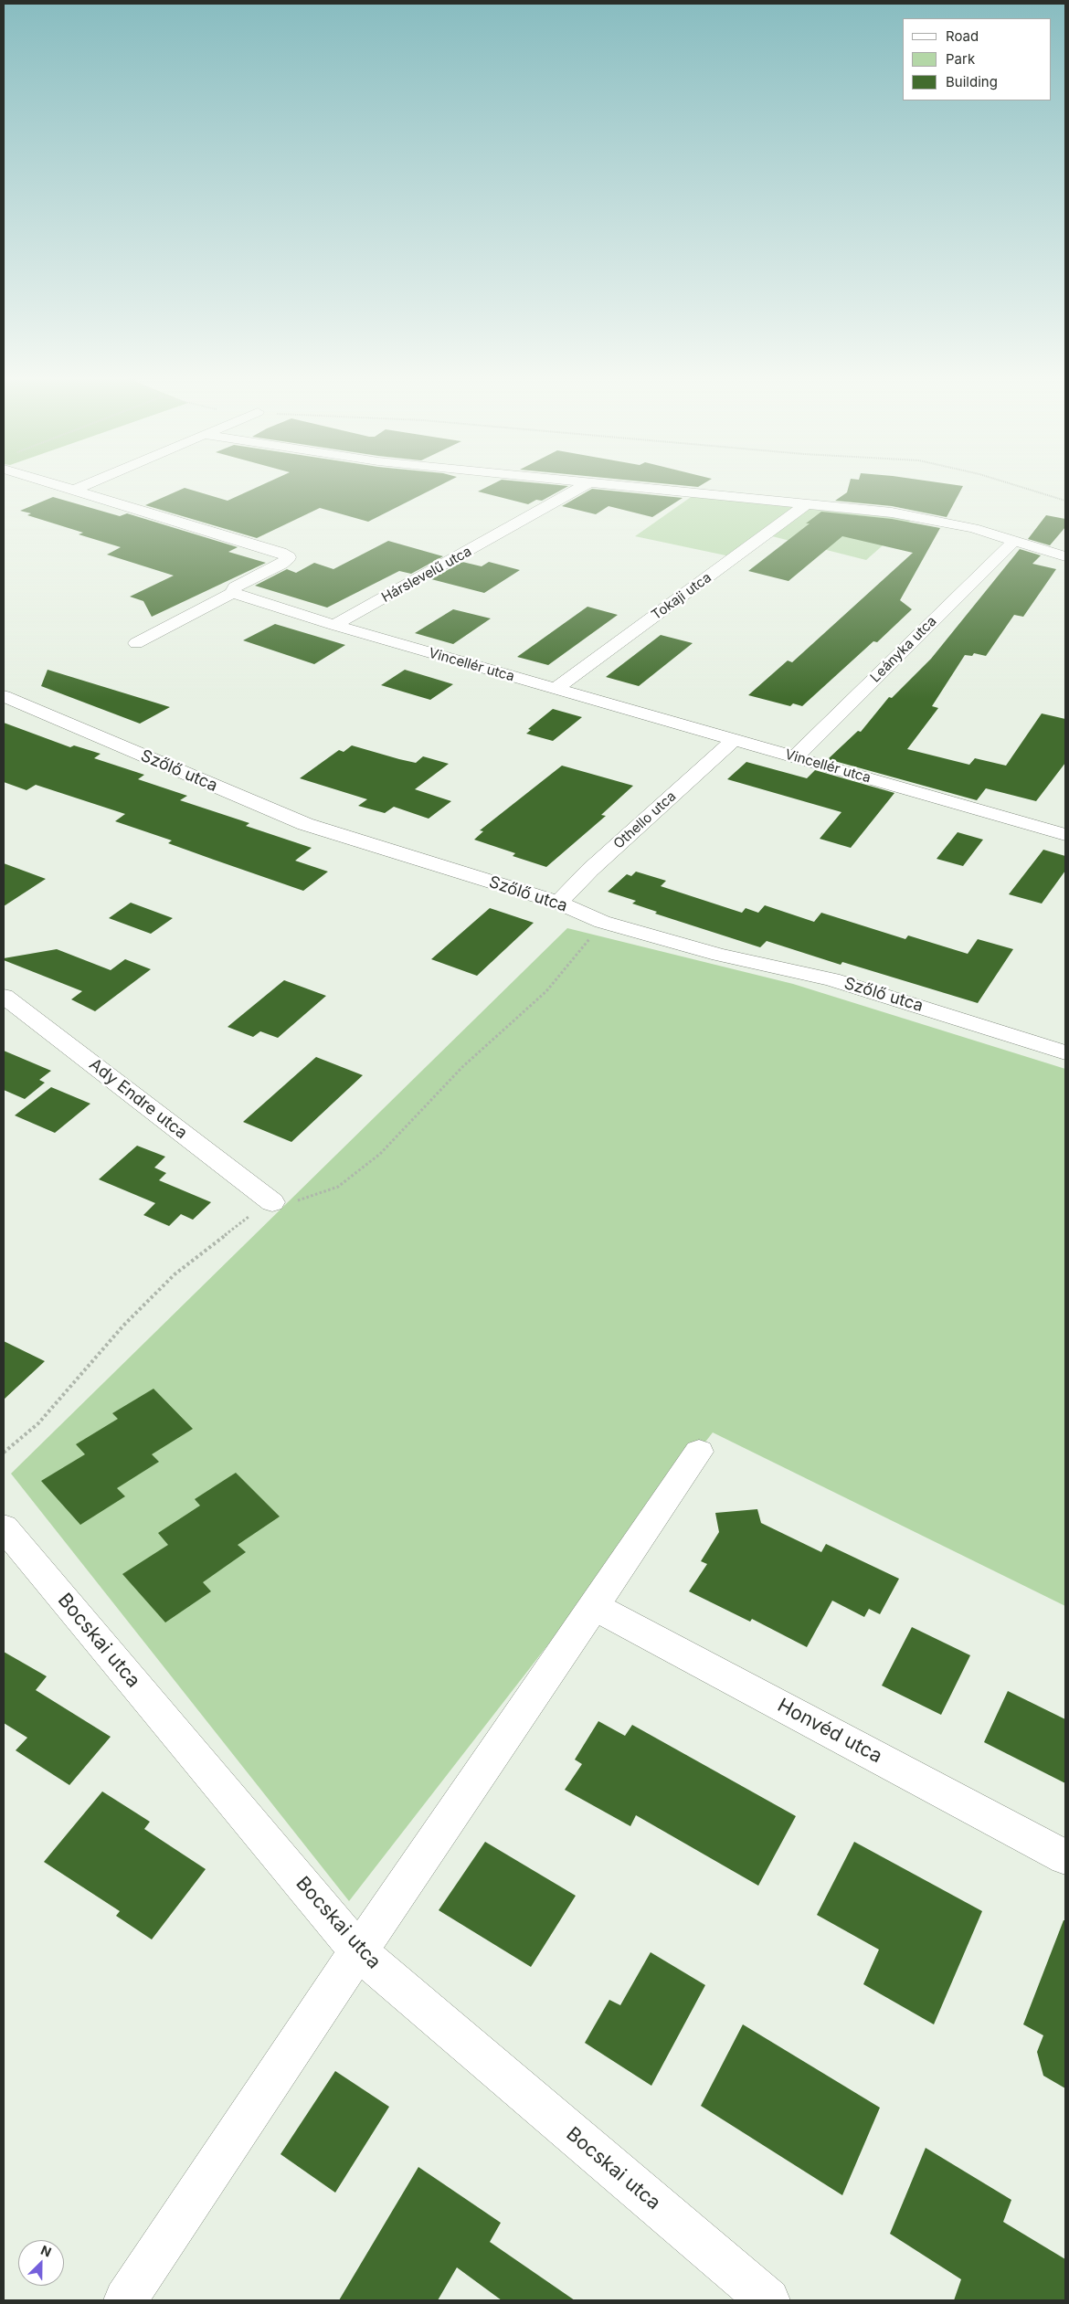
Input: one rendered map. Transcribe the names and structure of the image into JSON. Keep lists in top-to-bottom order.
{
  "streets": {
    "street": [
      "Hárslevelű utca",
      "Tokaji utca",
      "Leányka utca",
      "Vincellér utca",
      "Szőlő utca",
      "Othello utca",
      "Ady Endre utca",
      "Bocskai utca",
      "Honvéd utca"
    ]
  },
  "crossings": [
    ["Hárslevelű utca", "Vincellér utca"],
    ["Tokaji utca", "Vincellér utca"],
    ["Leányka utca", "Vincellér utca"],
    ["Vincellér utca", "Othello utca"],
    ["Szőlő utca", "Othello utca"]
  ],
  "legend": ["Road", "Park", "Building"],
  "north": "top right"
}
